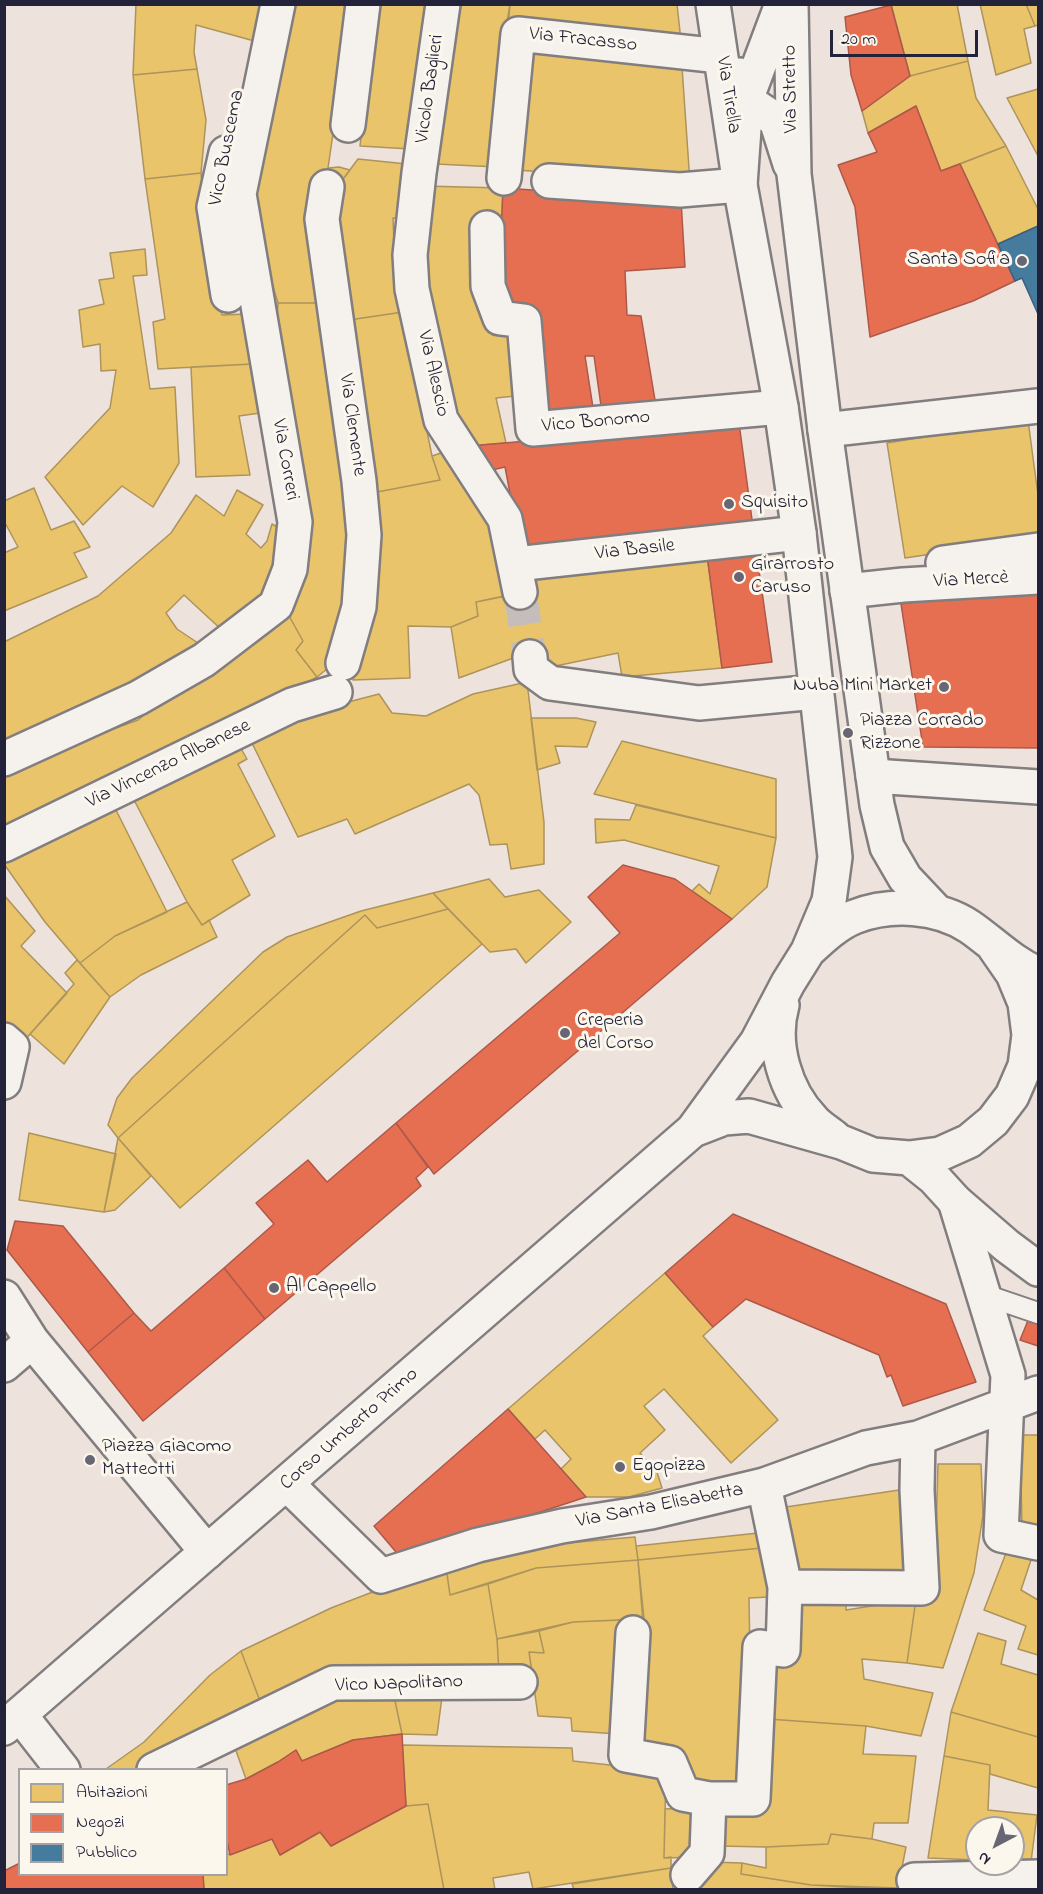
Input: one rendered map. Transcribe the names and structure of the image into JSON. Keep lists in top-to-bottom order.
{
  "streets": {
    "street": [
      "Via Fracasso",
      "Vicolo Baglieri",
      "Via Stretto",
      "Via Tirella",
      "Vico Buscema",
      "Via Alescio",
      "Vico Bonomo",
      "Via Clemente",
      "Via Correri",
      "Via Basile",
      "Via Mercè",
      "Via Vincenzo Albanese",
      "Corso Umberto Primo",
      "Via Santa Elisabetta",
      "Vico Napolitano"
    ]
  },
  "crossings": [
    ["Via Fracasso", "Via Tirella"],
    ["Vicolo Baglieri", "Via Alescio"],
    ["Vico Buscema", "Via Correri"],
    ["Via Alescio", "Via Basile"],
    ["Via Clemente", "Via Vincenzo Albanese"],
    ["Corso Umberto Primo", "Via Santa Elisabetta"]
  ],
  "places": [
    "Santa Sofia",
    "Squisito",
    "Girarrosto Caruso",
    "Nuba Mini Market",
    "Piazza Corrado Rizzone",
    "Creperia del Corso",
    "Al Cappello",
    "Piazza Giacomo Matteotti",
    "Egopizza"
  ],
  "legend": ["Abitazioni", "Negozi", "Pubblico"],
  "scale_bar": "20 m",
  "north": "bottom left"
}
